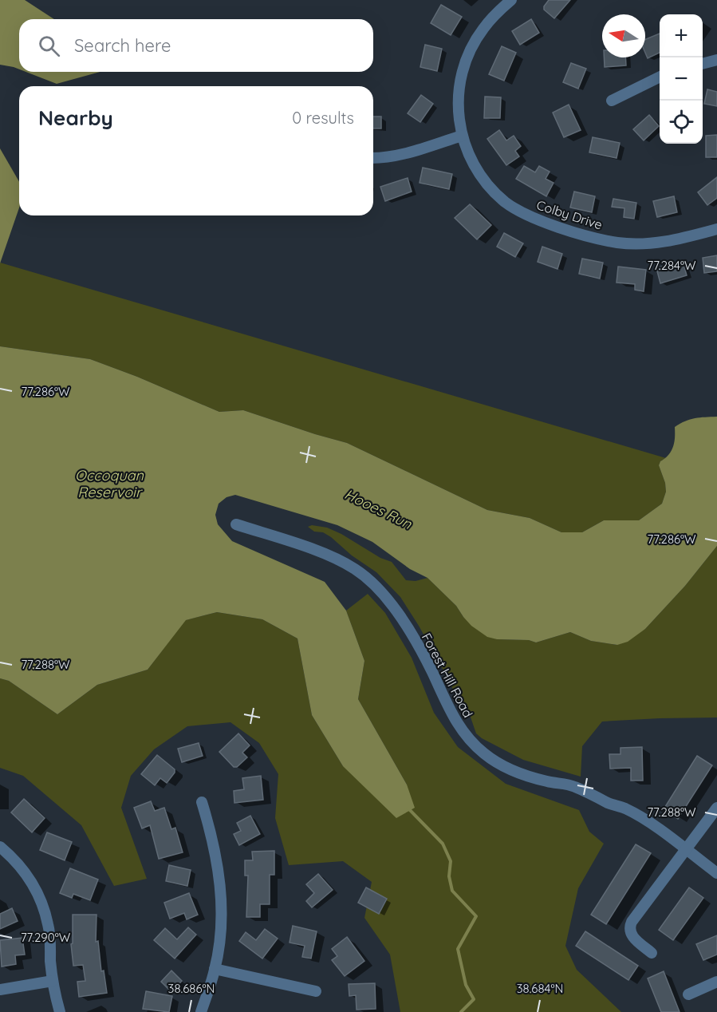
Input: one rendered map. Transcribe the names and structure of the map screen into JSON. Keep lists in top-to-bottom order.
{
  "streets": {
    "street": ["Colby Drive", "Forest Hill Road"]
  },
  "water": ["Occoquan Reservoir", "Hooes Run"],
  "north": "left",
  "page": {
    "map_buttons": ["+", "−"],
    "search": "Search here",
    "heading": ["Nearby", "0 results"]
  },
  "coordinates": [
    "77.284°W",
    "77.286°W",
    "77.288°W",
    "77.290°W",
    "38.686°N",
    "38.684°N"
  ]
}
